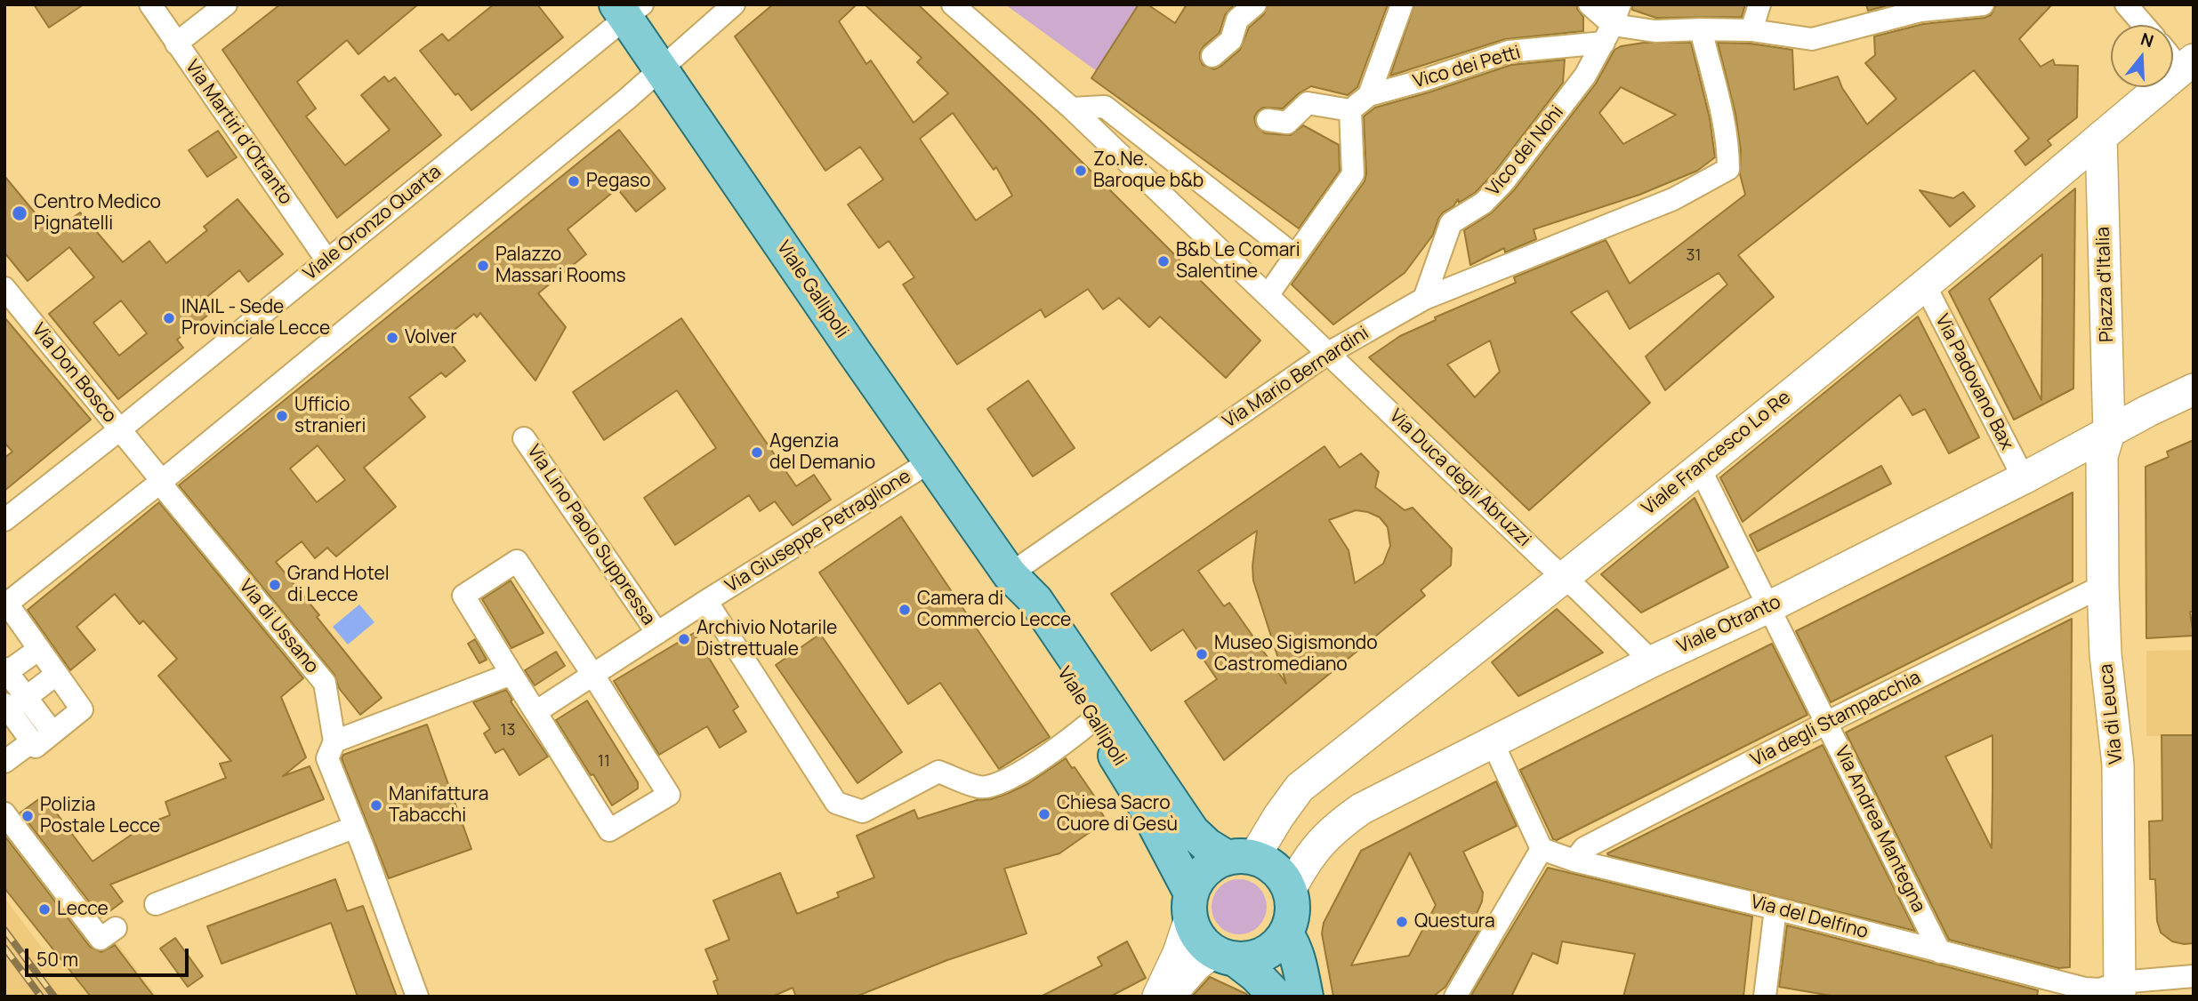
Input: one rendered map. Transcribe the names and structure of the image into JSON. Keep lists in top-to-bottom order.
{
  "streets": {
    "main road": ["Viale Gallipoli"],
    "street": [
      "Vico dei Petti",
      "Via Martiri d'Otranto",
      "Vico dei Nohi",
      "Viale Oronzo Quarta",
      "Piazza d'Italia",
      "Via Don Bosco",
      "Via Mario Bernardini",
      "Via Padovano Bax",
      "Viale Francesco Lo Re",
      "Via Duca degli Abruzzi",
      "Via Giuseppe Petraglione",
      "Via Lino Paolo Suppressa",
      "Viale Otranto",
      "Via di Ussano",
      "Via di Leuca",
      "Via degli Stampacchia",
      "Via Andrea Mantegna",
      "Via del Delfino"
    ]
  },
  "crossings": [
    ["Vico dei Petti", "Vico dei Nohi"],
    ["Vico dei Petti", "Via Mario Bernardini"],
    ["Via Martiri d'Otranto", "Viale Oronzo Quarta"],
    ["Vico dei Nohi", "Via Mario Bernardini"],
    ["Viale Oronzo Quarta", "Viale Gallipoli"],
    ["Viale Oronzo Quarta", "Via Don Bosco"],
    ["Piazza d'Italia", "Viale Francesco Lo Re"],
    ["Piazza d'Italia", "Viale Otranto"],
    ["Piazza d'Italia", "Via di Leuca"],
    ["Viale Gallipoli", "Via Mario Bernardini"],
    ["Viale Gallipoli", "Viale Francesco Lo Re"],
    ["Viale Gallipoli", "Via Giuseppe Petraglione"],
    ["Viale Gallipoli", "Viale Otranto"],
    ["Via Mario Bernardini", "Via Duca degli Abruzzi"],
    ["Via Padovano Bax", "Viale Francesco Lo Re"],
    ["Via Padovano Bax", "Viale Otranto"],
    ["Viale Francesco Lo Re", "Via Duca degli Abruzzi"],
    ["Viale Francesco Lo Re", "Viale Otranto"],
    ["Viale Francesco Lo Re", "Via Andrea Mantegna"],
    ["Via Duca degli Abruzzi", "Viale Otranto"],
    ["Via Giuseppe Petraglione", "Via Lino Paolo Suppressa"],
    ["Viale Otranto", "Via di Leuca"],
    ["Viale Otranto", "Via Andrea Mantegna"],
    ["Via di Leuca", "Via degli Stampacchia"],
    ["Via di Leuca", "Via del Delfino"],
    ["Via degli Stampacchia", "Via Andrea Mantegna"],
    ["Via degli Stampacchia", "Via del Delfino"],
    ["Via Andrea Mantegna", "Via del Delfino"]
  ],
  "places": [
    "Zo.Ne. Baroque b&b",
    "Pegaso",
    "Centro Medico Pignatelli",
    "B&b Le Comari Salentine",
    "Palazzo Massari Rooms",
    "INAIL - Sede Provinciale Lecce",
    "Volver",
    "Ufficio stranieri",
    "Agenzia del Demanio",
    "Grand Hotel di Lecce",
    "Camera di Commercio Lecce",
    "Archivio Notarile Distrettuale",
    "Museo Sigismondo Castromediano",
    "Manifattura Tabacchi",
    "Chiesa Sacro Cuore di Gesù",
    "Polizia Postale Lecce",
    "Lecce",
    "Questura"
  ],
  "house_numbers": ["31", "13", "11"],
  "scale_bar": "50 m",
  "north": "top"
}
